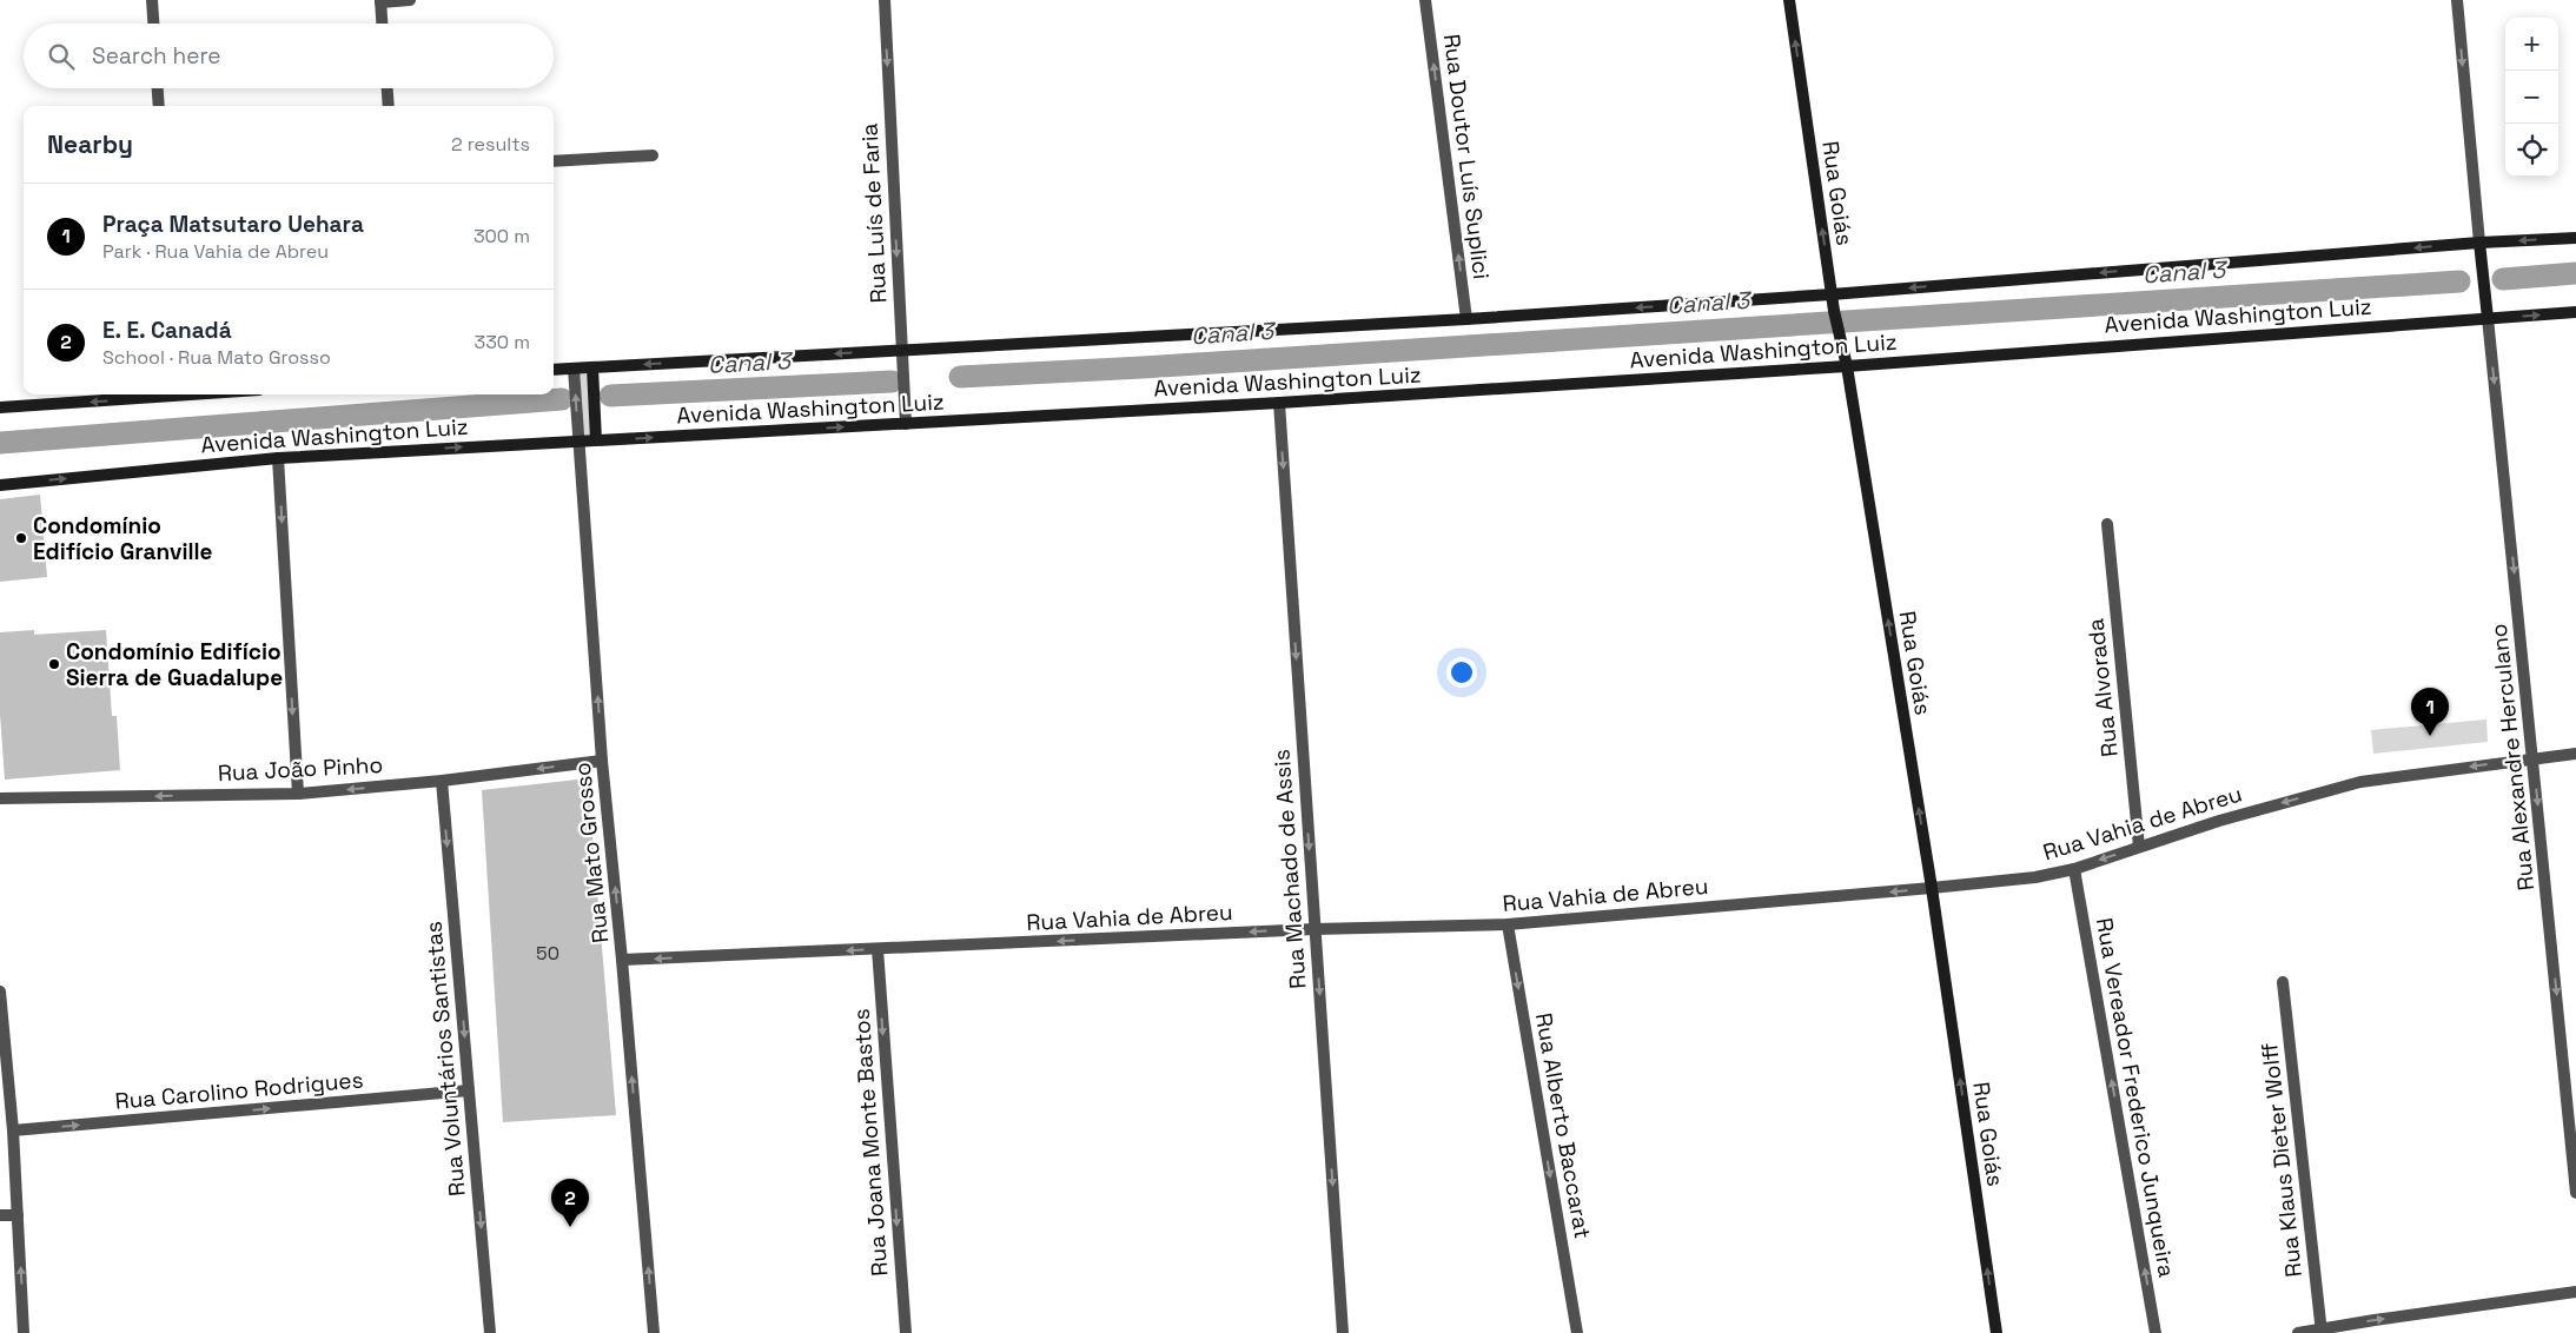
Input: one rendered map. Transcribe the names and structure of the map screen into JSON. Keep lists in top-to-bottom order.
{
  "streets": {
    "main road": ["Rua Goiás", "Avenida Washington Luiz"],
    "street": [
      "Rua Doutor Luís Suplici",
      "Rua Luís de Faria",
      "Rua Alvorada",
      "Rua Alexandre Herculano",
      "Rua João Pinho",
      "Rua Vahia de Abreu",
      "Rua Mato Grosso",
      "Rua Machado de Assis",
      "Rua Voluntários Santistas",
      "Rua Carolino Rodrigues",
      "Rua Vereador Frederico Junqueira",
      "Rua Alberto Baccarat",
      "Rua Joana Monte Bastos",
      "Rua Klaus Dieter Wolff"
    ]
  },
  "crossings": [
    ["Rua Goiás", "Avenida Washington Luiz"],
    ["Rua Goiás", "Rua Vahia de Abreu"],
    ["Rua Luís de Faria", "Avenida Washington Luiz"],
    ["Avenida Washington Luiz", "Rua Alexandre Herculano"],
    ["Avenida Washington Luiz", "Rua Mato Grosso"],
    ["Avenida Washington Luiz", "Rua Machado de Assis"],
    ["Rua Alvorada", "Rua Vahia de Abreu"],
    ["Rua Alexandre Herculano", "Rua Vahia de Abreu"],
    ["Rua João Pinho", "Rua Mato Grosso"],
    ["Rua João Pinho", "Rua Voluntários Santistas"],
    ["Rua Vahia de Abreu", "Rua Mato Grosso"],
    ["Rua Vahia de Abreu", "Rua Machado de Assis"],
    ["Rua Vahia de Abreu", "Rua Vereador Frederico Junqueira"],
    ["Rua Vahia de Abreu", "Rua Alberto Baccarat"],
    ["Rua Vahia de Abreu", "Rua Joana Monte Bastos"],
    ["Rua Voluntários Santistas", "Rua Carolino Rodrigues"]
  ],
  "one_way": [
    "Rua Doutor Luís Suplici",
    "Rua Goiás",
    "Rua Luís de Faria",
    "Rua Alexandre Herculano",
    "Rua João Pinho",
    "Rua Vahia de Abreu",
    "Rua Mato Grosso",
    "Rua Machado de Assis",
    "Rua Voluntários Santistas",
    "Rua Carolino Rodrigues",
    "Rua Vereador Frederico Junqueira",
    "Rua Alberto Baccarat",
    "Rua Joana Monte Bastos"
  ],
  "water": ["Canal 3"],
  "places": ["Condomínio Edifício Granville", "Condomínio Edifício Sierra de Guadalupe"],
  "house_numbers": ["50"],
  "page": {
    "map_buttons": ["+", "−"],
    "search": "Search here",
    "heading": ["Nearby", "2 results"],
    "list": [
      {
        "mark": "1",
        "name": "Praça Matsutaro Uehara",
        "note": "Park · Rua Vahia de Abreu",
        "value": "300 m"
      },
      {
        "mark": "2",
        "name": "E. E. Canadá",
        "note": "School · Rua Mato Grosso",
        "value": "330 m"
      }
    ],
    "pins": ["1", "2"]
  }
}
